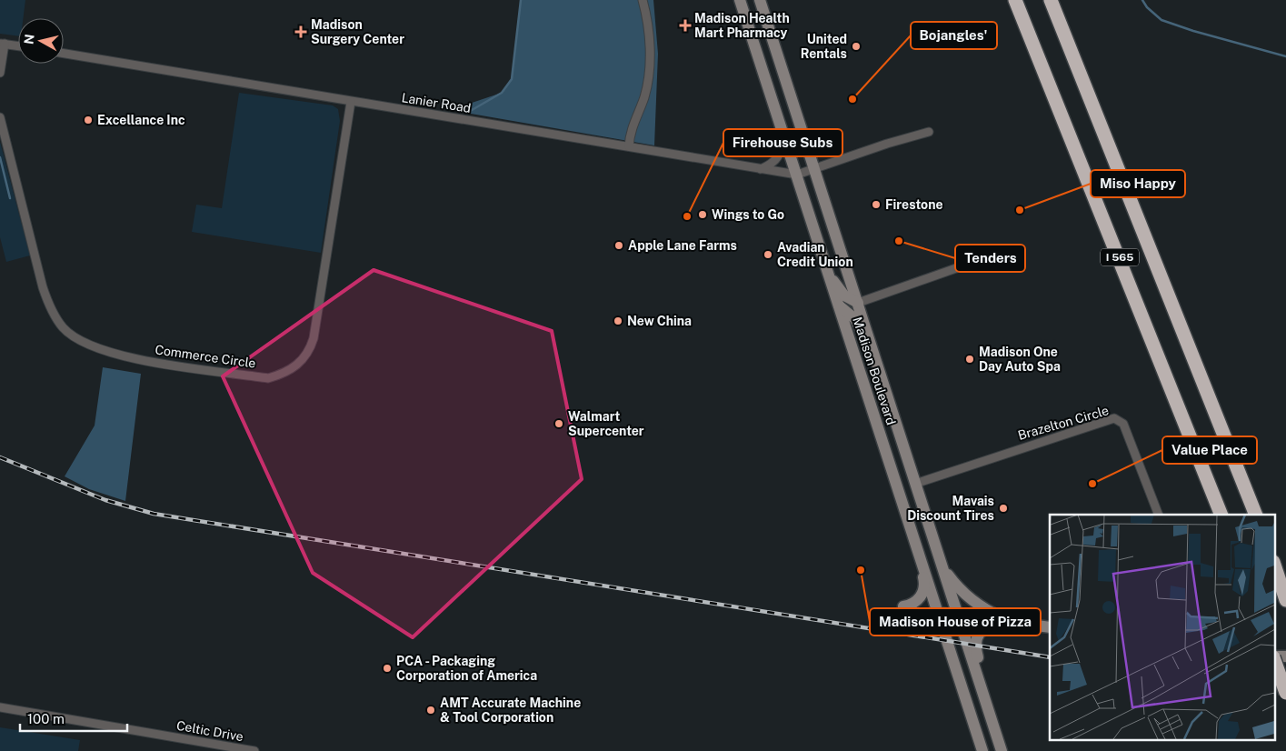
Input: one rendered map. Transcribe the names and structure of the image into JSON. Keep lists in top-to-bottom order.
{
  "streets": {
    "highway": ["I 565"],
    "main road": ["Madison Boulevard"],
    "street": [
      "Lanier Road",
      "Commerce Circle",
      "Brazelton Circle",
      "Celtic Drive"
    ]
  },
  "crossings": [
    ["Lanier Road", "Commerce Circle"],
    ["Lanier Road", "Madison Boulevard"],
    ["Madison Boulevard", "Brazelton Circle"]
  ],
  "places": {
    "health": ["Madison Health Mart Pharmacy", "Madison Surgery Center"],
    "other": [
      "United Rentals",
      "Bojangles'",
      "Excellance Inc",
      "Firestone",
      "Miso Happy",
      "Wings to Go",
      "Firehouse Subs",
      "Tenders",
      "Apple Lane Farms",
      "Avadian Credit Union",
      "New China",
      "Madison One Day Auto Spa",
      "Walmart Supercenter",
      "Value Place",
      "Mavais Discount Tires",
      "Madison House of Pizza",
      "PCA - Packaging Corporation of America",
      "AMT Accurate Machine & Tool Corporation"
    ]
  },
  "scale_bar": "100 m",
  "north": "left"
}
